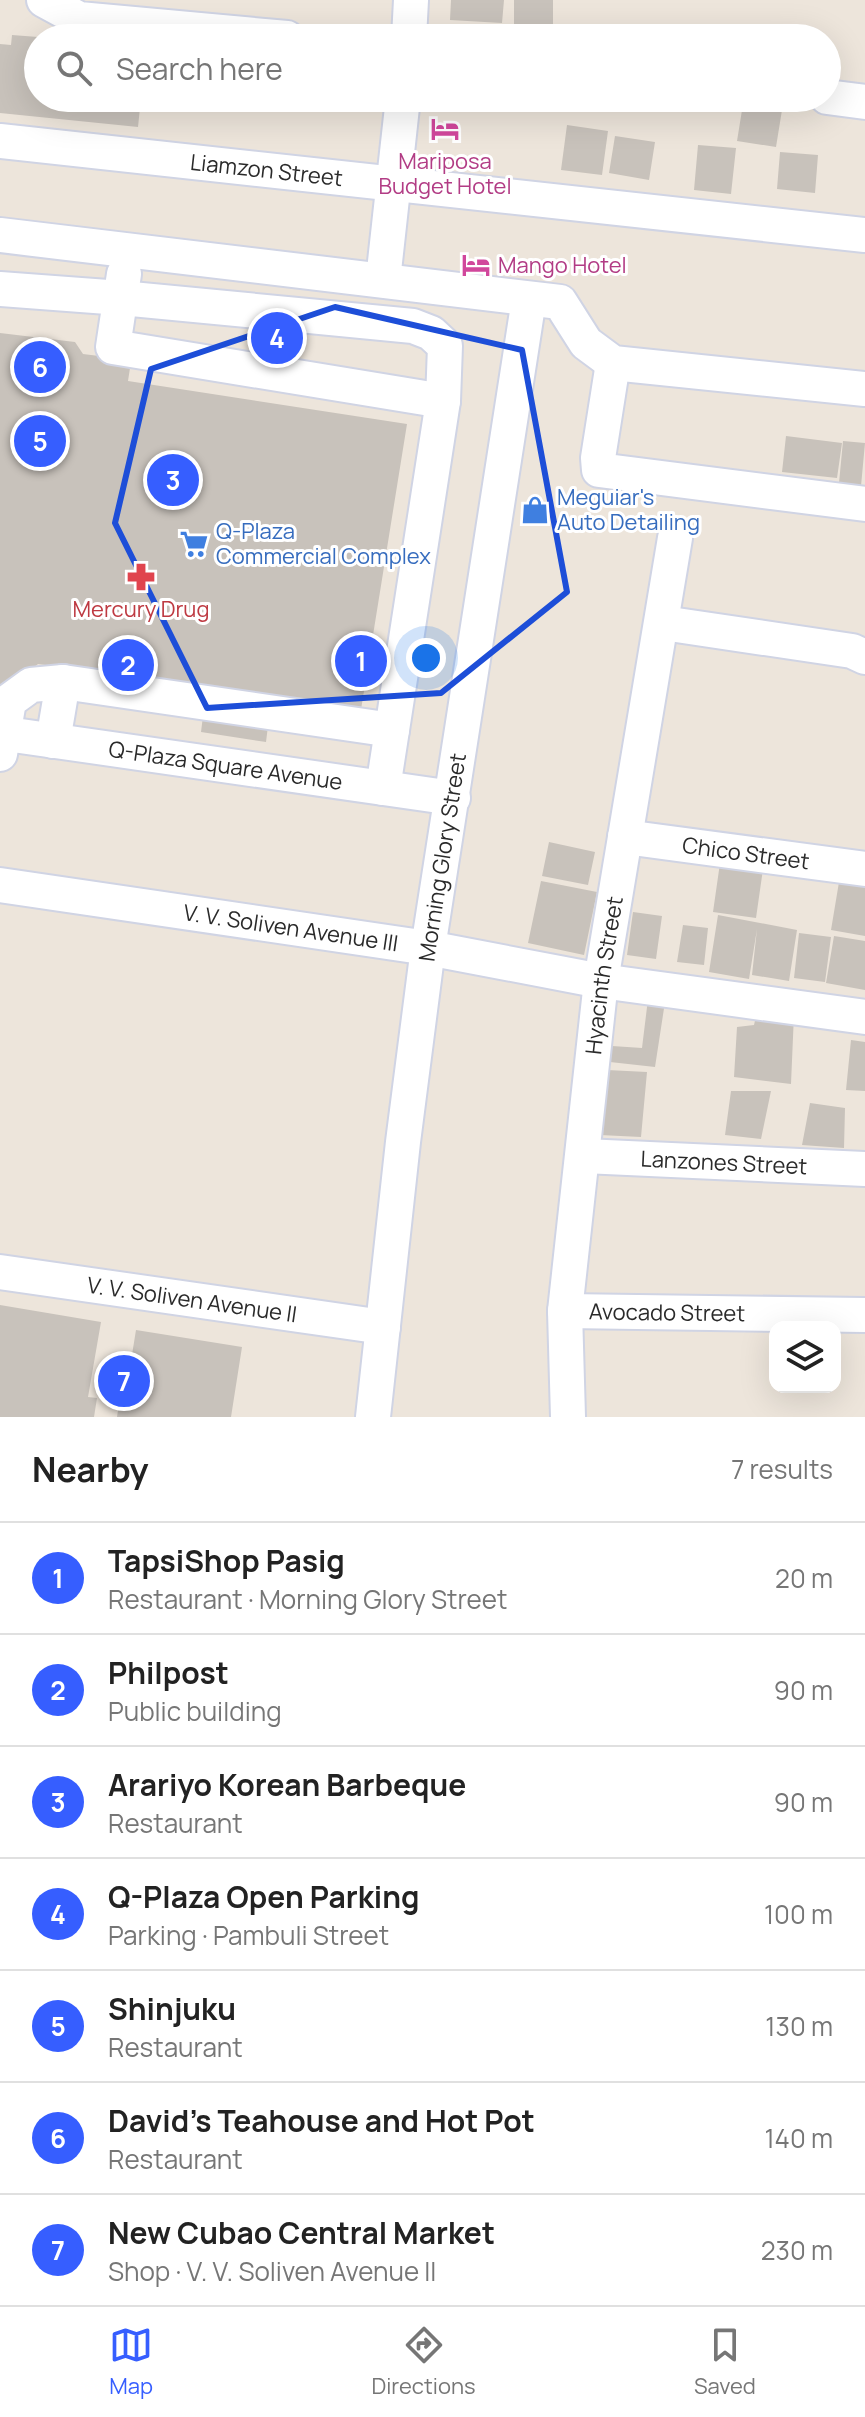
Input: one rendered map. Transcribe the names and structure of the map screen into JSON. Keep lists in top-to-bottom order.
{
  "streets": {
    "street": [
      "Liamzon Street",
      "Q-Plaza Square Avenue",
      "Chico Street",
      "Morning Glory Street",
      "V. V. Soliven Avenue III",
      "Hyacinth Street",
      "Lanzones Street",
      "V. V. Soliven Avenue II",
      "Avocado Street"
    ]
  },
  "crossings": [
    ["Q-Plaza Square Avenue", "Morning Glory Street"],
    ["Chico Street", "Hyacinth Street"],
    ["Morning Glory Street", "V. V. Soliven Avenue III"],
    ["Morning Glory Street", "V. V. Soliven Avenue II"],
    ["V. V. Soliven Avenue III", "Hyacinth Street"],
    ["Hyacinth Street", "Lanzones Street"],
    ["Hyacinth Street", "Avocado Street"]
  ],
  "places": {
    "hotel": ["Mariposa Budget Hotel", "Mango Hotel"],
    "shop": ["Meguiar's Auto Detailing"],
    "supermarket": ["Q-Plaza Commercial Complex"],
    "pharmacy": ["Mercury Drug"]
  },
  "page": {
    "search": "Search here",
    "pins": [
      "4",
      "6",
      "5",
      "3",
      "1",
      "2",
      "7"
    ],
    "heading": ["Nearby", "7 results"],
    "list": [
      {
        "mark": "1",
        "name": "TapsiShop Pasig",
        "note": "Restaurant · Morning Glory Street",
        "value": "20 m"
      },
      {
        "mark": "2",
        "name": "Philpost",
        "note": "Public building",
        "value": "90 m"
      },
      {
        "mark": "3",
        "name": "Arariyo Korean Barbeque",
        "note": "Restaurant",
        "value": "90 m"
      },
      {
        "mark": "4",
        "name": "Q-Plaza Open Parking",
        "note": "Parking · Pambuli Street",
        "value": "100 m"
      },
      {
        "mark": "5",
        "name": "Shinjuku",
        "note": "Restaurant",
        "value": "130 m"
      },
      {
        "mark": "6",
        "name": "David's Teahouse and Hot Pot",
        "note": "Restaurant",
        "value": "140 m"
      },
      {
        "mark": "7",
        "name": "New Cubao Central Market",
        "note": "Shop · V. V. Soliven Avenue II",
        "value": "230 m"
      }
    ],
    "nav": ["Map", "Directions", "Saved"]
  }
}
